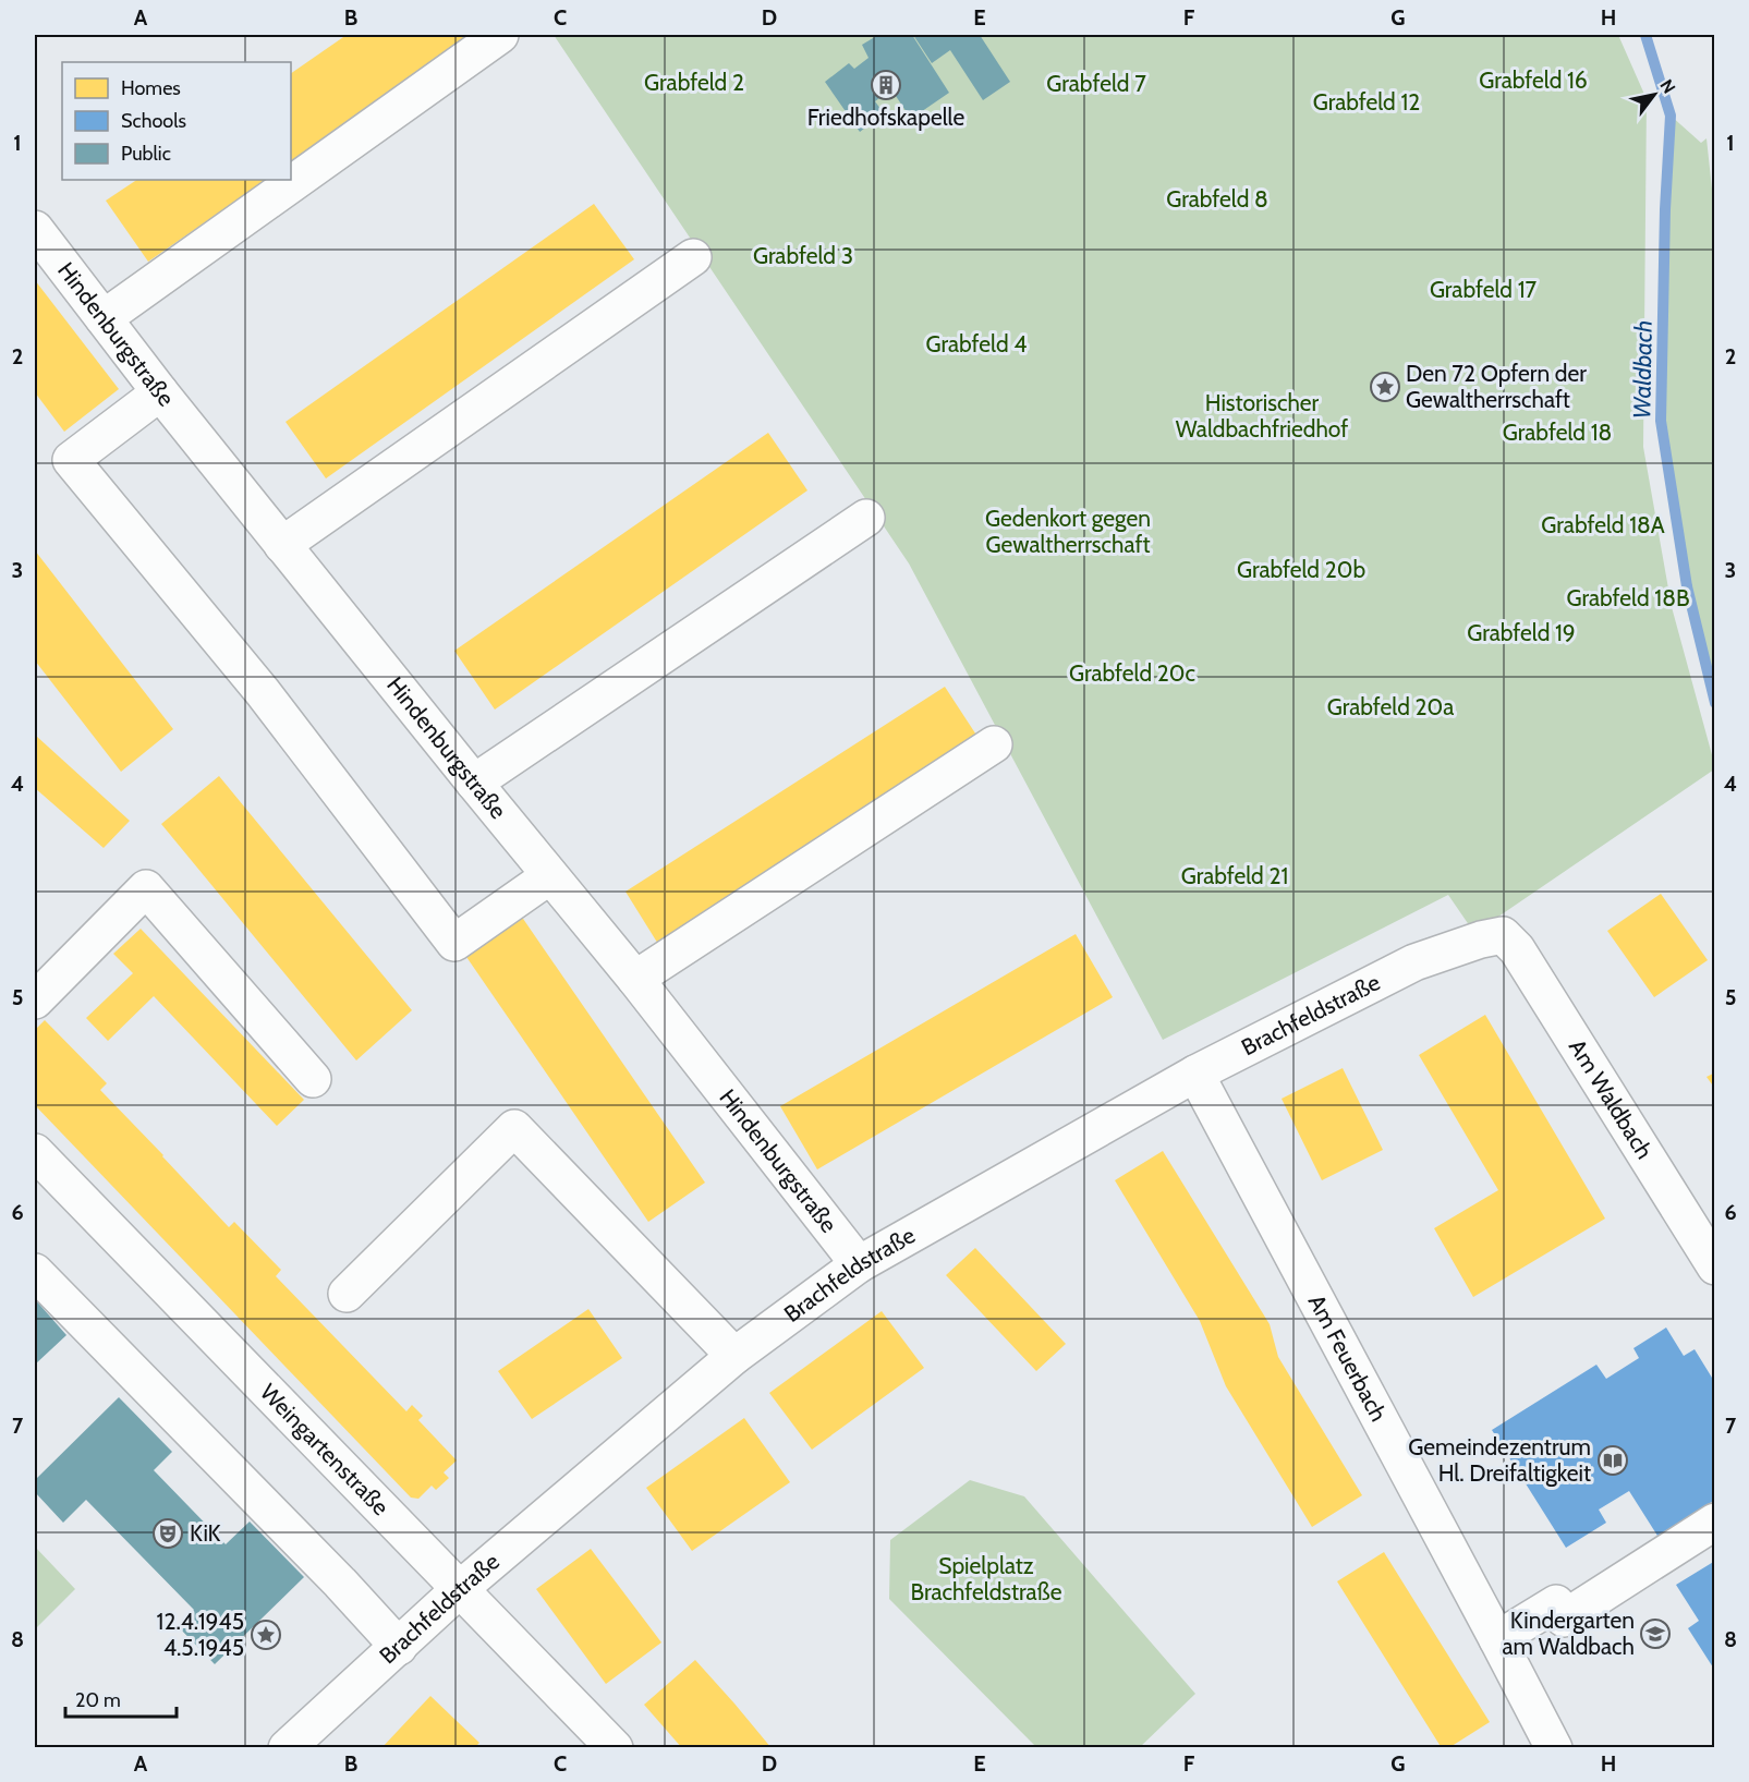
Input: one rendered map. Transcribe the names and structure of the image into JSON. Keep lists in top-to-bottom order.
{
  "streets": {
    "street": [
      "Hindenburgstraße",
      "Brachfeldstraße",
      "Am Waldbach",
      "Am Feuerbach",
      "Weingartenstraße"
    ]
  },
  "crossings": [
    ["Hindenburgstraße", "Brachfeldstraße"],
    ["Brachfeldstraße", "Am Waldbach"],
    ["Brachfeldstraße", "Am Feuerbach"],
    ["Brachfeldstraße", "Weingartenstraße"]
  ],
  "water": ["Waldbach"],
  "parks": [
    "Grabfeld 16",
    "Grabfeld 2",
    "Grabfeld 7",
    "Grabfeld 12",
    "Grabfeld 8",
    "Grabfeld 3",
    "Grabfeld 17",
    "Grabfeld 4",
    "Historischer Waldbachfriedhof",
    "Grabfeld 18",
    "Gedenkort gegen Gewaltherrschaft",
    "Grabfeld 18A",
    "Grabfeld 20b",
    "Grabfeld 18B",
    "Grabfeld 19",
    "Grabfeld 20c",
    "Grabfeld 20a",
    "Grabfeld 21",
    "Spielplatz Brachfeldstraße"
  ],
  "places": {
    "building": ["Friedhofskapelle"],
    "place": ["Den 72 Opfern der Gewaltherrschaft", "12.4.1945 4.5.1945"],
    "library": ["Gemeindezentrum Hl. Dreifaltigkeit"],
    "theatre": ["KiK"],
    "school or university": ["Kindergarten am Waldbach"]
  },
  "legend": ["Homes", "Schools", "Public"],
  "scale_bar": "20 m",
  "north": "top right",
  "grid": {
    "columns": [
      "A",
      "B",
      "C",
      "D",
      "E",
      "F",
      "G",
      "H"
    ],
    "rows": [
      "1",
      "2",
      "3",
      "4",
      "5",
      "6",
      "7",
      "8"
    ]
  }
}
